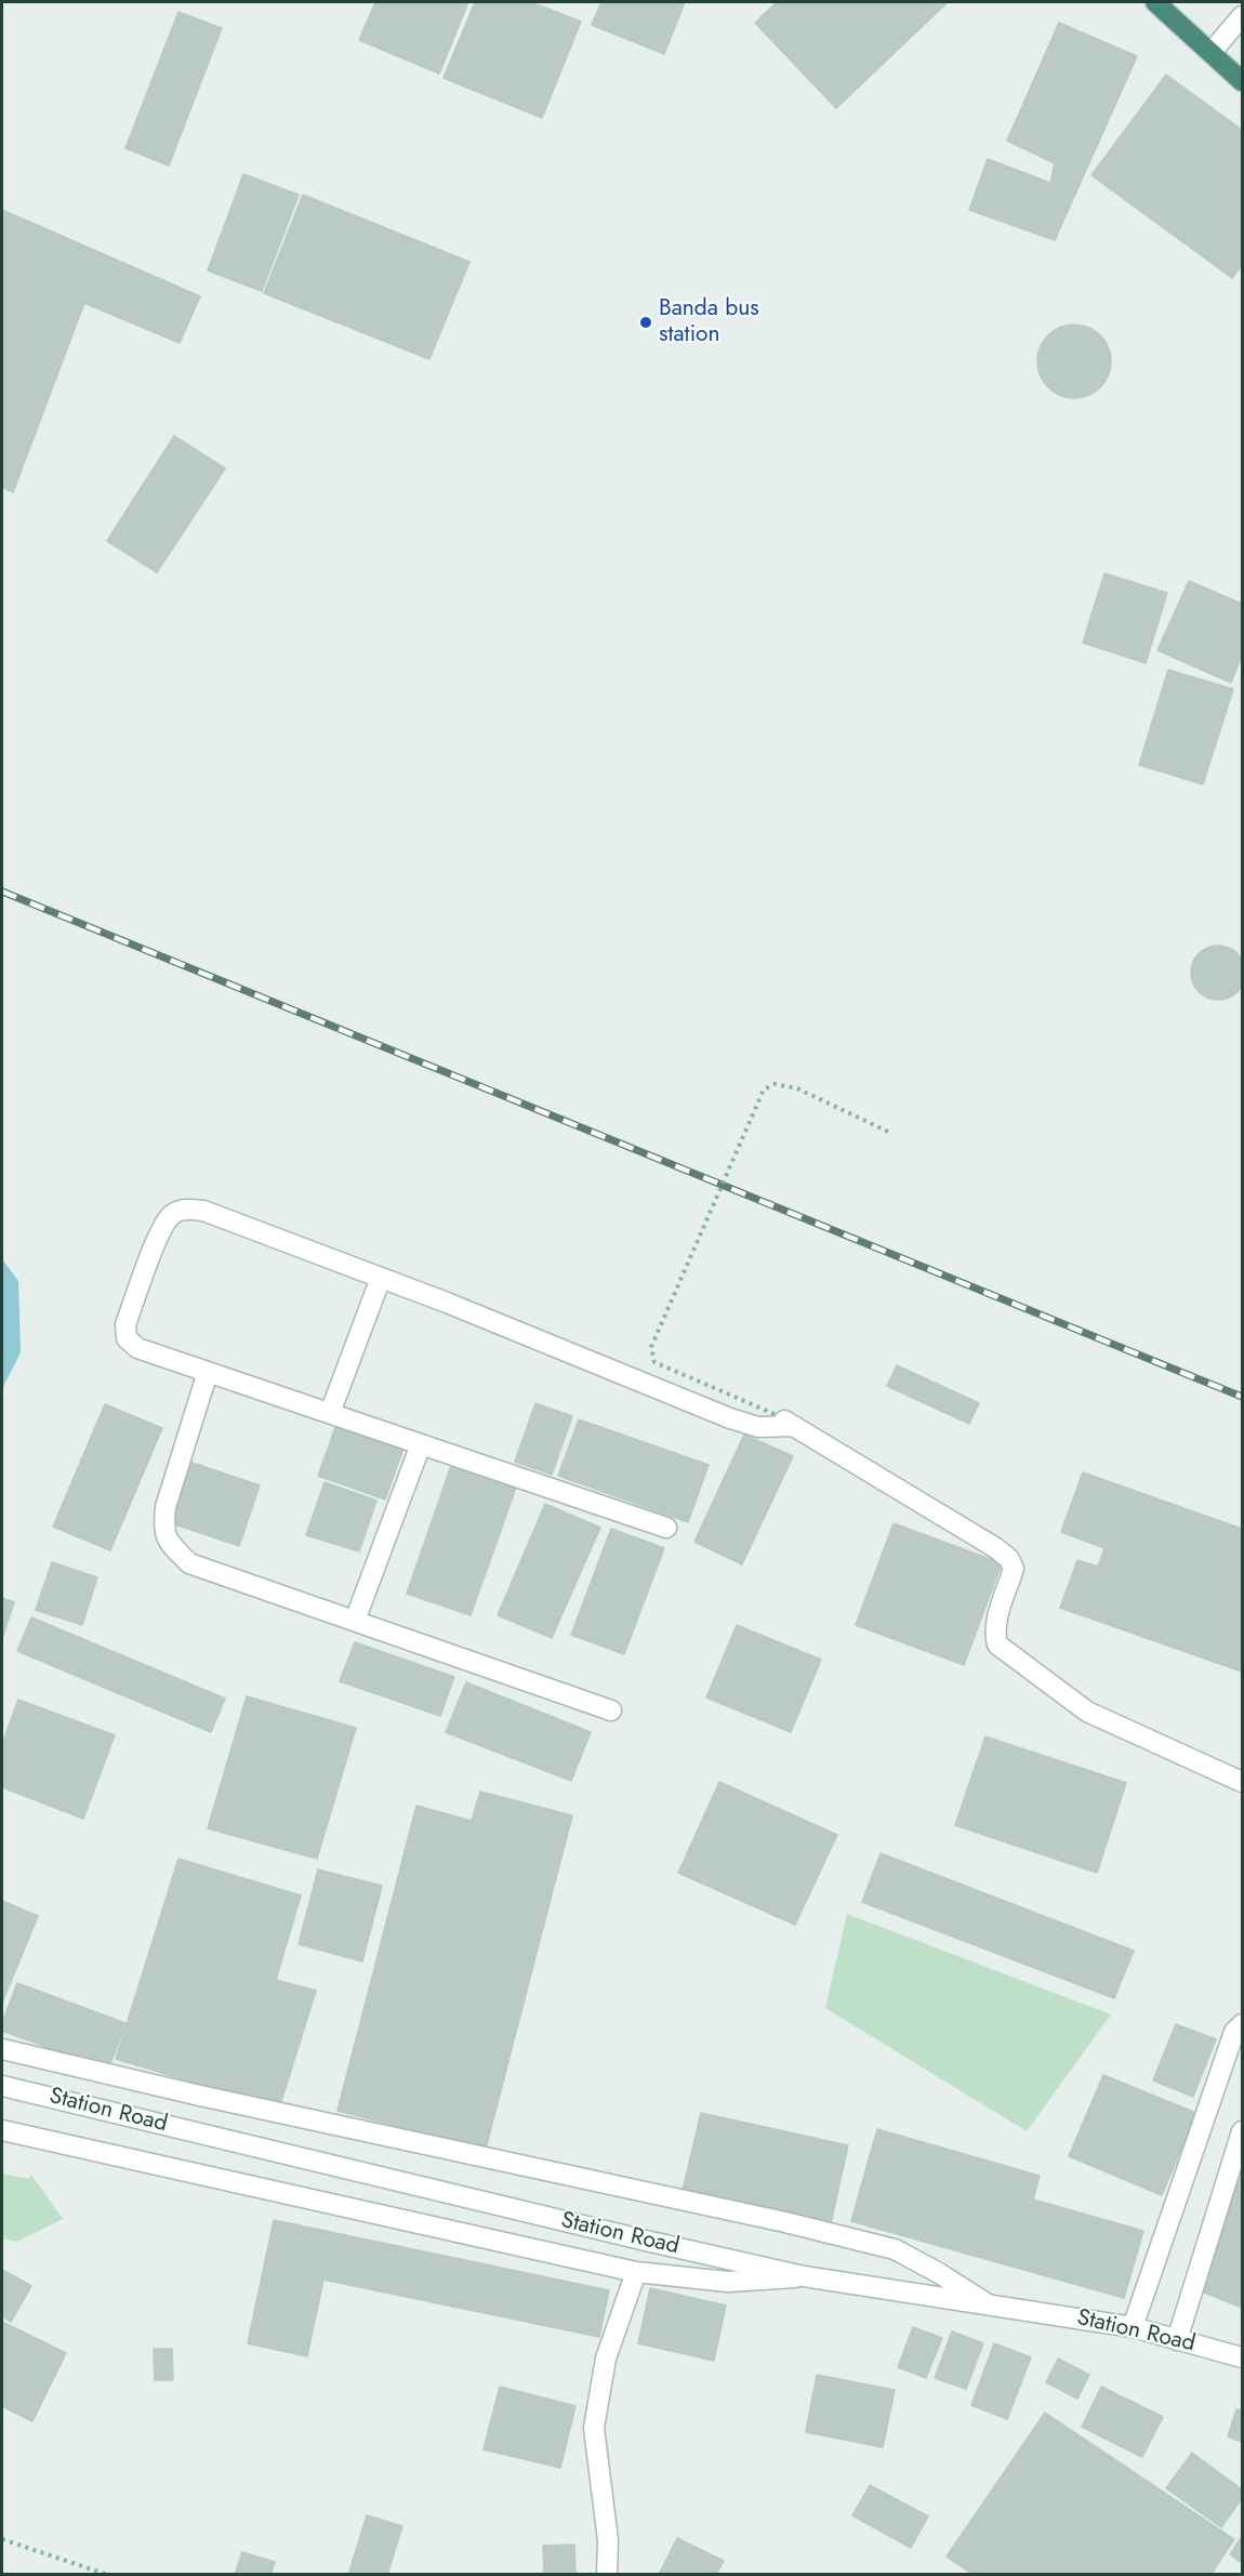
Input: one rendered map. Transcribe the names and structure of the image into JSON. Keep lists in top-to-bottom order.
{
  "streets": {
    "street": ["Station Road"]
  },
  "places": ["Banda bus station"]
}
